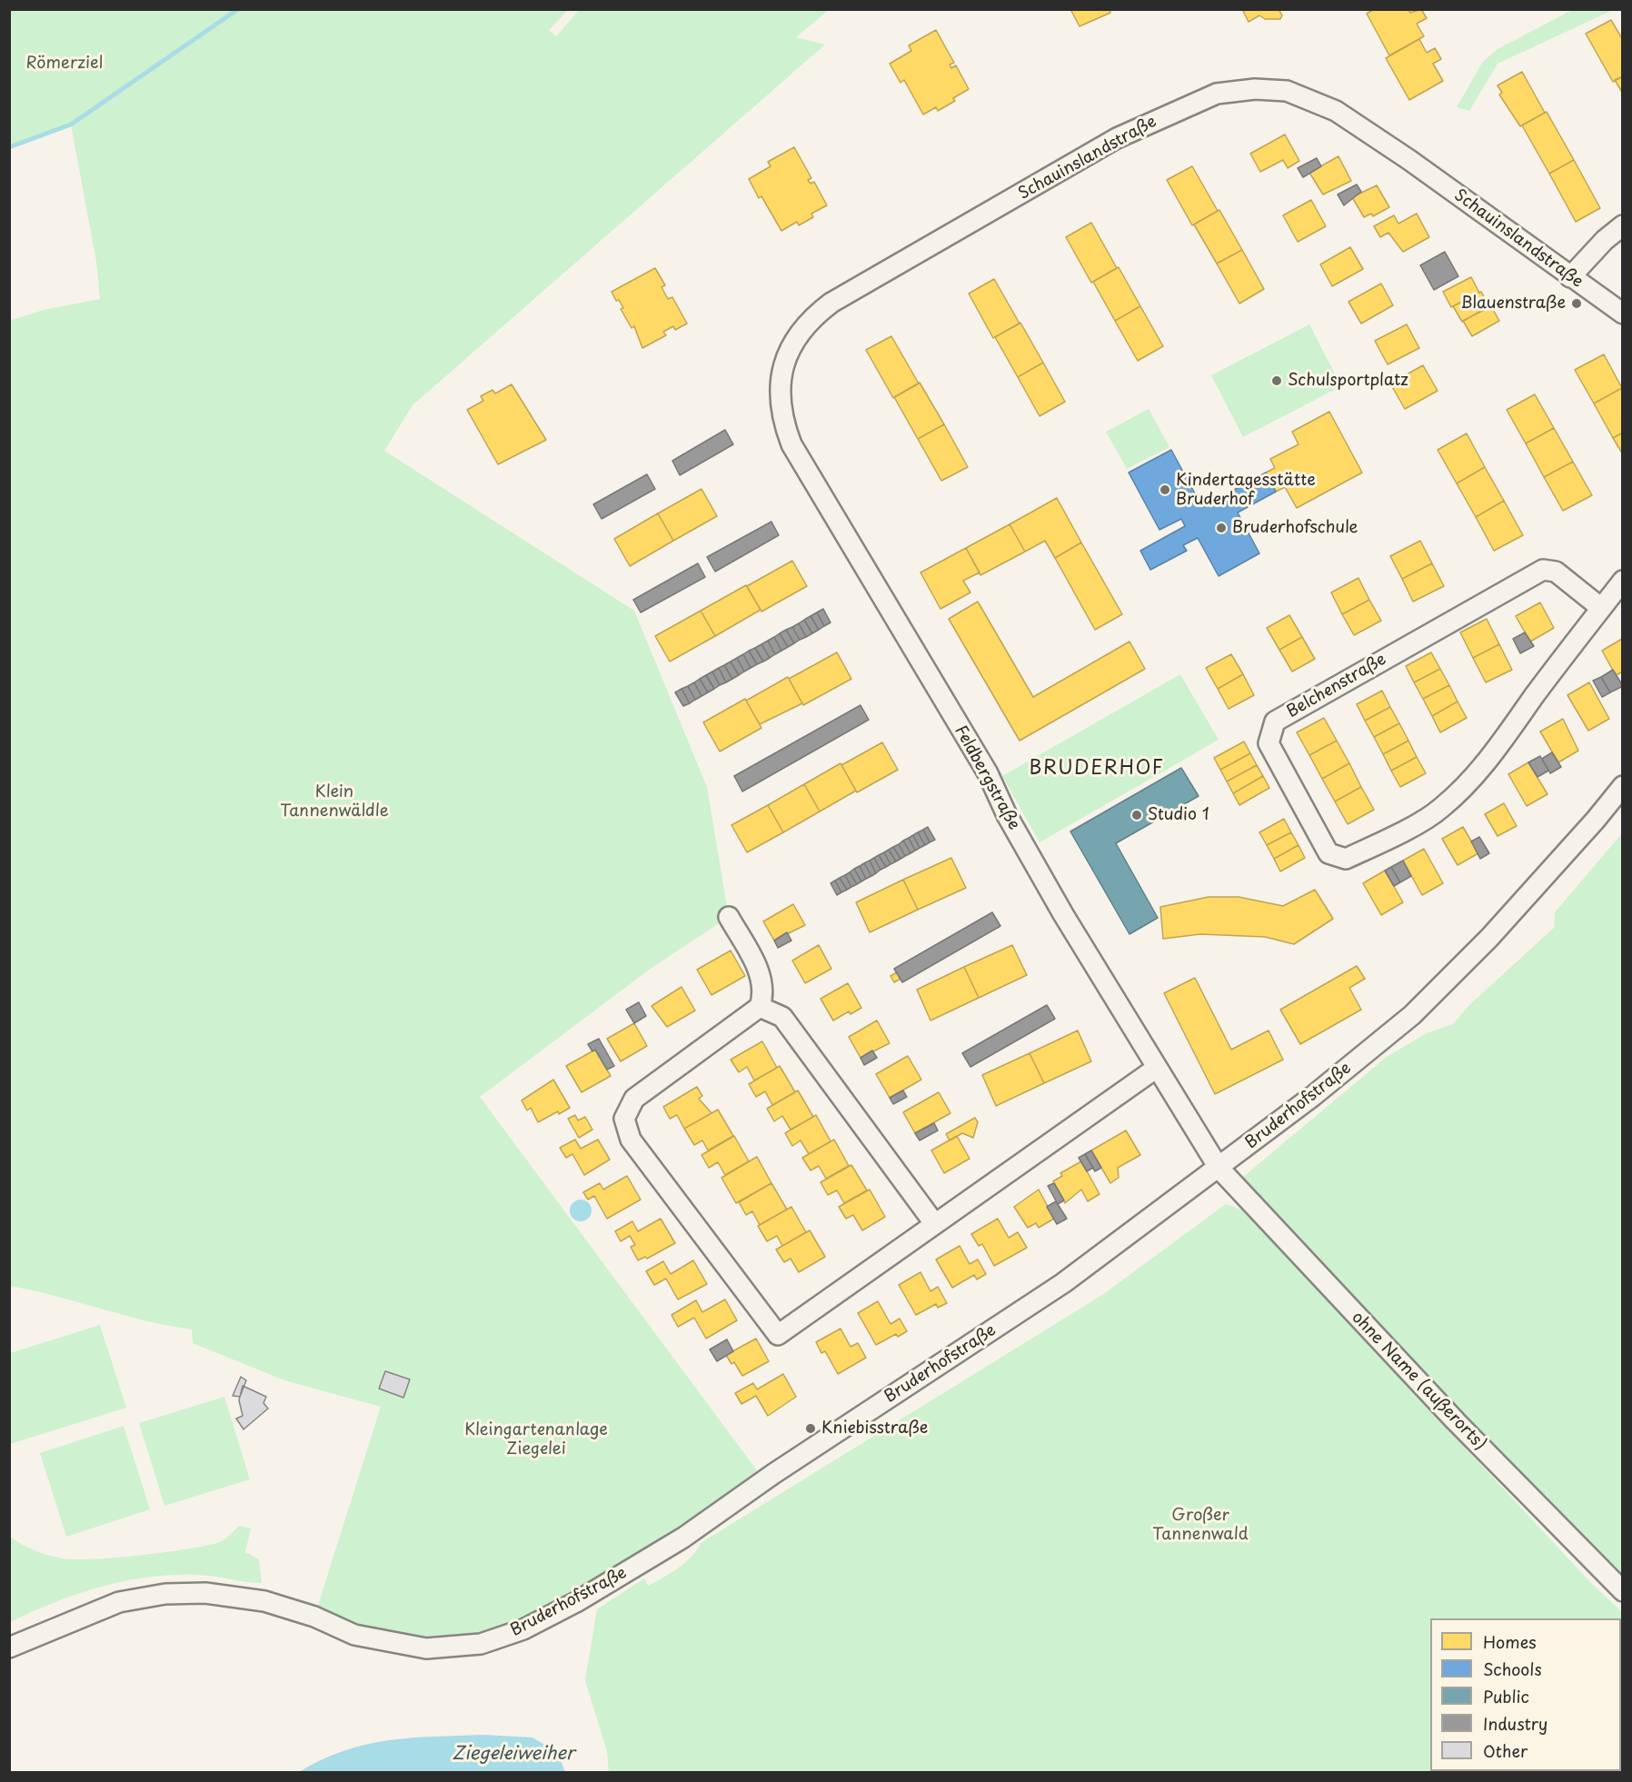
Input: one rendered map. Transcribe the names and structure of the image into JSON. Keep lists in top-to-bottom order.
{
  "streets": {
    "street": [
      "Schauinslandstraße",
      "Belchenstraße",
      "Feldbergstraße",
      "Bruderhofstraße",
      "ohne Name (außerorts)"
    ]
  },
  "crossings": [
    ["Schauinslandstraße", "Feldbergstraße"],
    ["Feldbergstraße", "Bruderhofstraße"],
    ["Feldbergstraße", "ohne Name (außerorts)"],
    ["Bruderhofstraße", "ohne Name (außerorts)"]
  ],
  "districts": ["BRUDERHOF"],
  "water": ["Ziegeleiweiher"],
  "parks": [
    "Römerziel",
    "Klein Tannenwäldle",
    "Kleingartenanlage Ziegelei",
    "Großer Tannenwald"
  ],
  "places": [
    "Blauenstraße",
    "Schulsportplatz",
    "Kindertagesstätte Bruderhof",
    "Bruderhofschule",
    "Studio 1",
    "Kniebisstraße"
  ],
  "legend": [
    "Homes",
    "Schools",
    "Public",
    "Industry",
    "Other"
  ]
}
